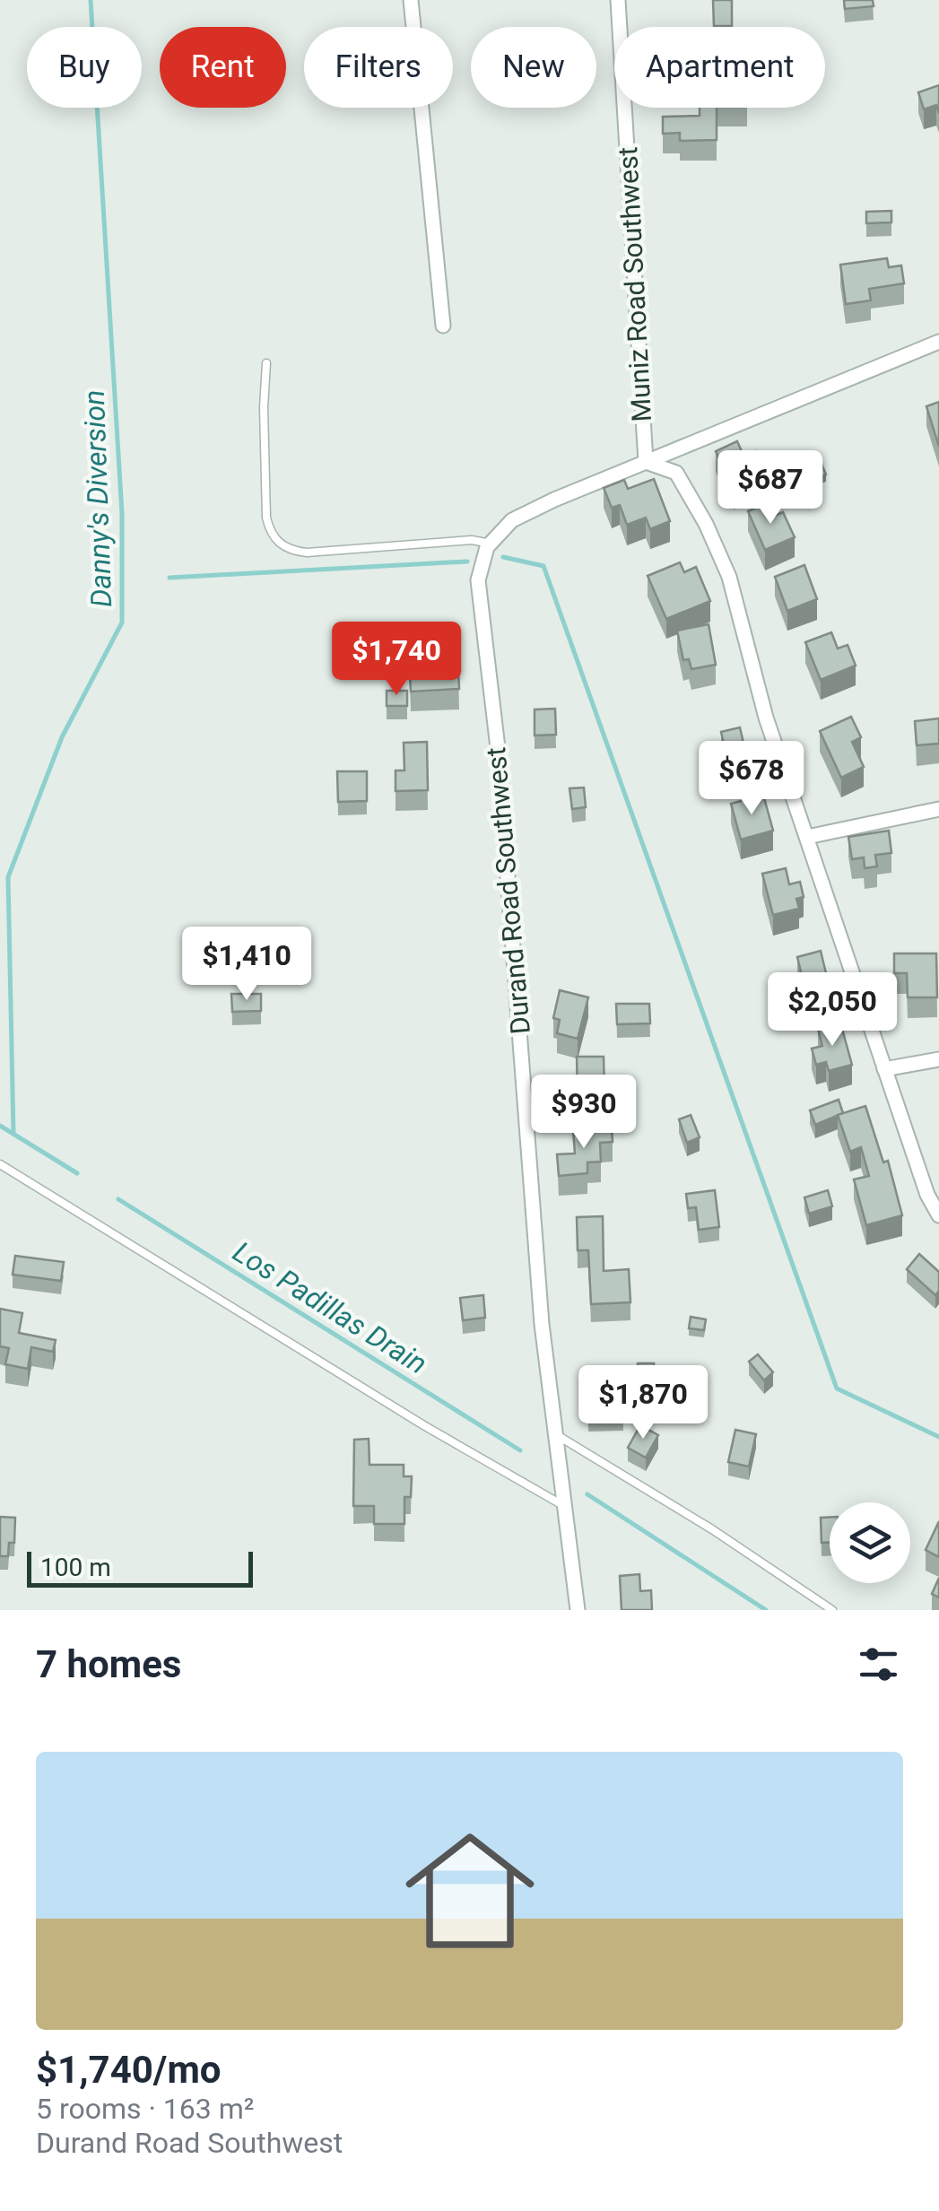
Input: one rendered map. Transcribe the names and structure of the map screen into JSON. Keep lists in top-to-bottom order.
{
  "streets": {
    "street": ["Muniz Road Southwest", "Durand Road Southwest"]
  },
  "water": ["Danny's Diversion", "Los Padillas Drain"],
  "scale_bar": "100 m",
  "page": {
    "chip": [
      "Buy",
      "Rent",
      "Filters",
      "New",
      "Apartment"
    ],
    "price": [
      "$687",
      "$1,740",
      "$678",
      "$1,410",
      "$2,050",
      "$930",
      "$1,870"
    ],
    "scale": "100 m",
    "heading": "7 homes",
    "list": [
      {
        "name": "$1,740/mo",
        "note": "5 rooms · 163 m² · Durand Road Southwest"
      }
    ]
  }
}
